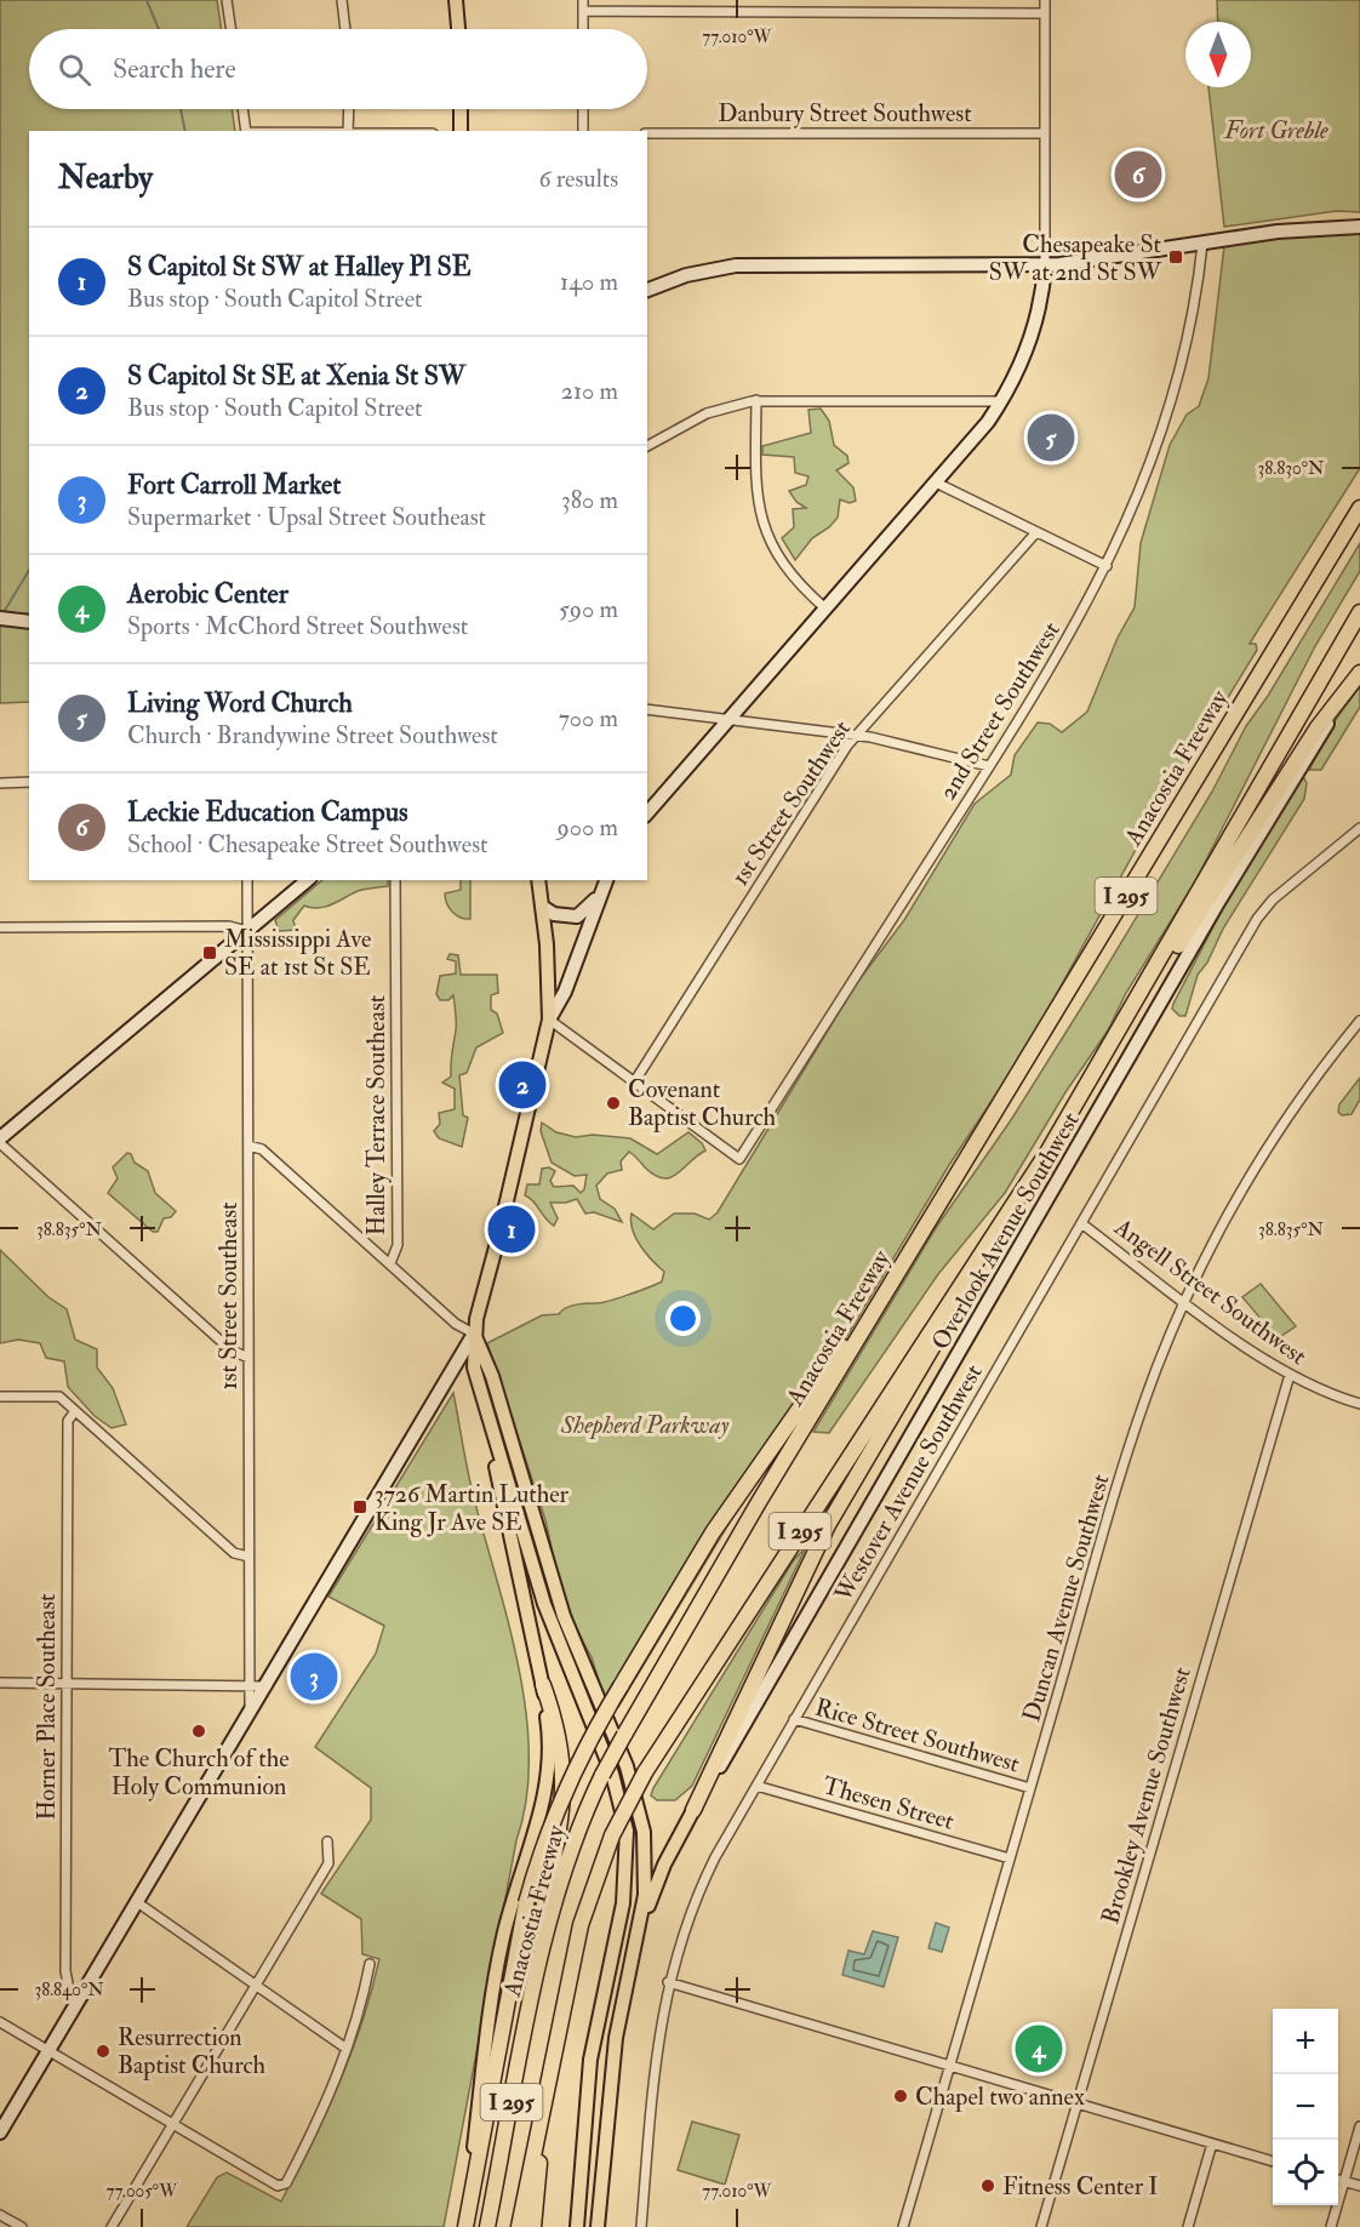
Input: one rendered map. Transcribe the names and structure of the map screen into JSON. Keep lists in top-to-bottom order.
{
  "streets": {
    "highway": ["Anacostia Freeway", "I 295"],
    "street": [
      "Danbury Street Southwest",
      "2nd Street Southwest",
      "1st Street Southwest",
      "Halley Terrace Southeast",
      "Overlook Avenue Southwest",
      "Angell Street Southwest",
      "1st Street Southeast",
      "Westover Avenue Southwest",
      "Duncan Avenue Southwest",
      "Horner Place Southeast",
      "Rice Street Southwest",
      "Brookley Avenue Southwest",
      "Thesen Street"
    ]
  },
  "crossings": [
    ["2nd Street Southwest", "1st Street Southwest"],
    ["Angell Street Southwest", "Westover Avenue Southwest"],
    ["Angell Street Southwest", "Duncan Avenue Southwest"],
    ["Angell Street Southwest", "Brookley Avenue Southwest"],
    ["Westover Avenue Southwest", "Rice Street Southwest"],
    ["Westover Avenue Southwest", "Thesen Street"],
    ["Duncan Avenue Southwest", "Rice Street Southwest"],
    ["Duncan Avenue Southwest", "Thesen Street"]
  ],
  "parks": ["Fort Greble", "Shepherd Parkway"],
  "places": {
    "transit": ["Chesapeake St SW at 2nd St SW", "Mississippi Ave SE at 1st St SE", "3726 Martin Luther King Jr Ave SE"],
    "other": [
      "Covenant Baptist Church",
      "The Church of the Holy Communion",
      "Resurrection Baptist Church",
      "Chapel two annex",
      "Fitness Center I"
    ]
  },
  "north": "bottom",
  "page": {
    "search": "Search here",
    "heading": ["Nearby", "6 results"],
    "pins": [
      "6",
      "5",
      "2",
      "1",
      "3",
      "4"
    ],
    "list": [
      {
        "mark": "1",
        "name": "S Capitol St SW at Halley Pl SE",
        "note": "Bus stop · South Capitol Street",
        "value": "140 m"
      },
      {
        "mark": "2",
        "name": "S Capitol St SE at Xenia St SW",
        "note": "Bus stop · South Capitol Street",
        "value": "210 m"
      },
      {
        "mark": "3",
        "name": "Fort Carroll Market",
        "note": "Supermarket · Upsal Street Southeast",
        "value": "380 m"
      },
      {
        "mark": "4",
        "name": "Aerobic Center",
        "note": "Sports · McChord Street Southwest",
        "value": "590 m"
      },
      {
        "mark": "5",
        "name": "Living Word Church",
        "note": "Church · Brandywine Street Southwest",
        "value": "700 m"
      },
      {
        "mark": "6",
        "name": "Leckie Education Campus",
        "note": "School · Chesapeake Street Southwest",
        "value": "900 m"
      }
    ],
    "map_buttons": ["+", "−"]
  },
  "coordinates": [
    "77.010°W",
    "38.830°N",
    "38.835°N",
    "38.840°N",
    "77.005°W"
  ]
}
